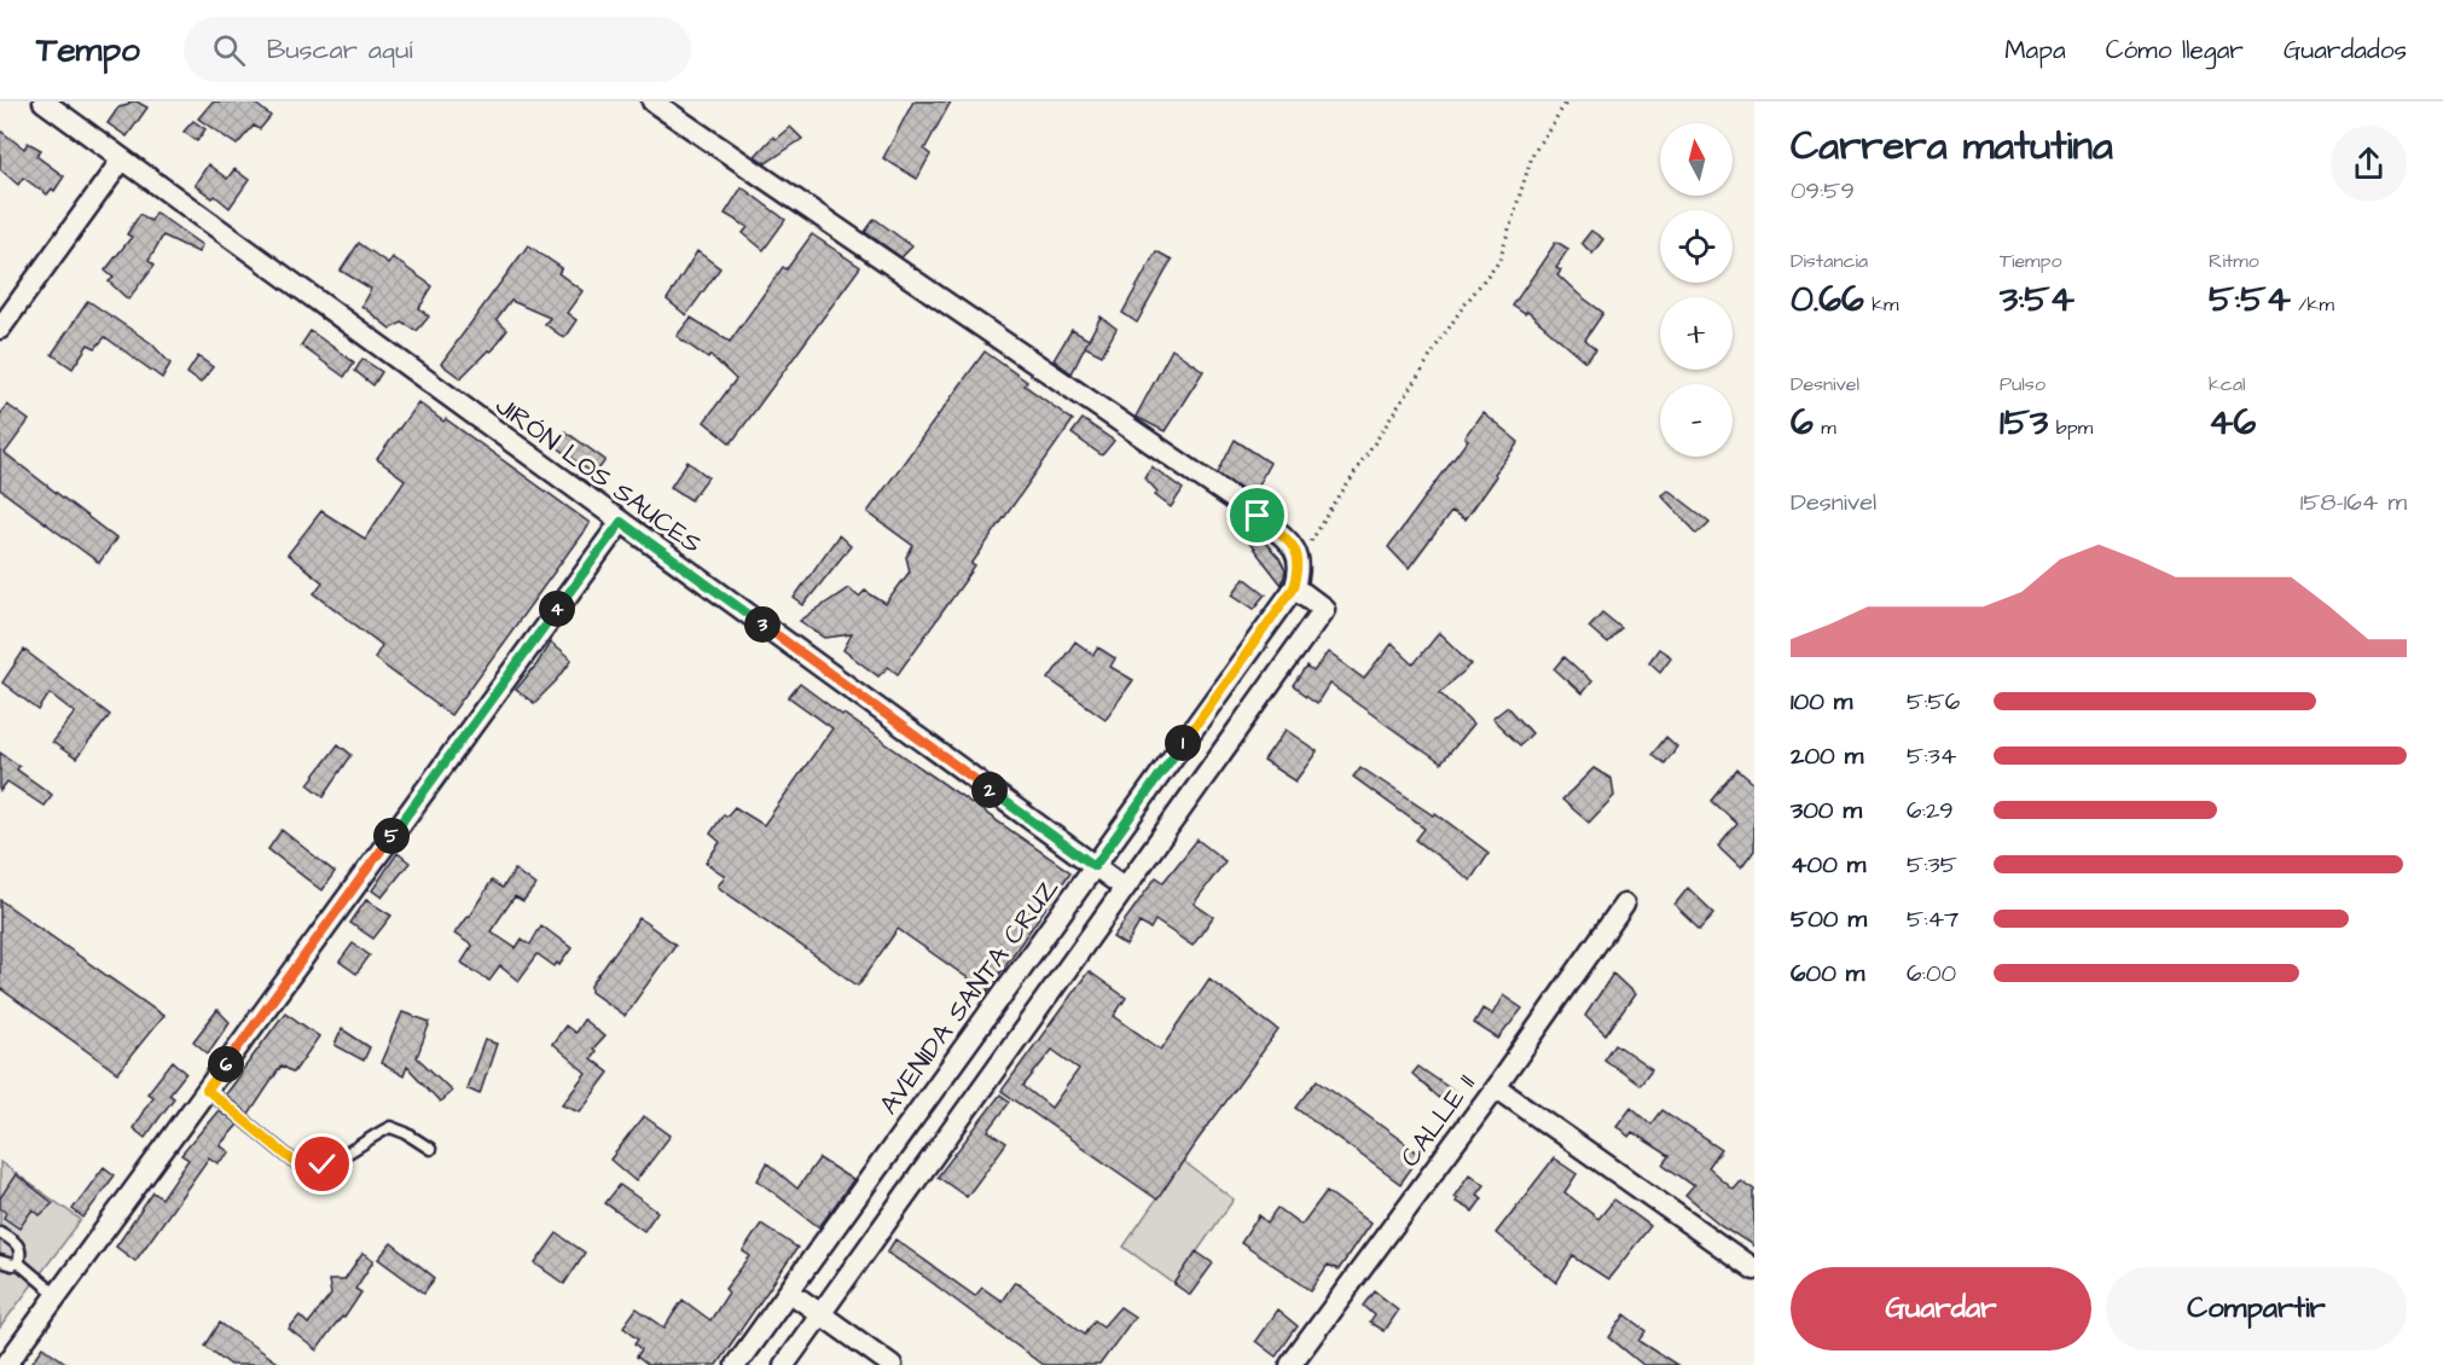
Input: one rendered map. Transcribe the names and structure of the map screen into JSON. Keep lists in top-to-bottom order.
{
  "streets": {
    "street": ["JIRÓN LOS SAUCES", "AVENIDA SANTA CRUZ", "CALLE 11"]
  },
  "crossings": [
    ["JIRÓN LOS SAUCES", "AVENIDA SANTA CRUZ"]
  ],
  "north": "top",
  "page": {
    "header": "Tempo",
    "search": "Buscar aquí",
    "nav": ["Mapa", "Cómo llegar", "Guardados"],
    "heading": ["Carrera matutina", "09:59"],
    "map_buttons": ["+", "−"],
    "stats": [
      ["Distancia", "0.66 km"],
      ["Tiempo", "3:54"],
      ["Ritmo", "5:54 /km"],
      ["Desnivel", "6 m"],
      ["Pulso", "153 bpm"],
      ["kcal", "46"]
    ],
    "chart": ["Desnivel", "158–164 m"],
    "pins": [
      "4",
      "3",
      "1",
      "2",
      "5",
      "6"
    ],
    "list": [
      {
        "name": "100 m",
        "note": "5:56"
      },
      {
        "name": "200 m",
        "note": "5:34"
      },
      {
        "name": "300 m",
        "note": "6:29"
      },
      {
        "name": "400 m",
        "note": "5:35"
      },
      {
        "name": "500 m",
        "note": "5:47"
      },
      {
        "name": "600 m",
        "note": "6:00"
      }
    ],
    "buttons": ["Guardar", "Compartir"]
  }
}
